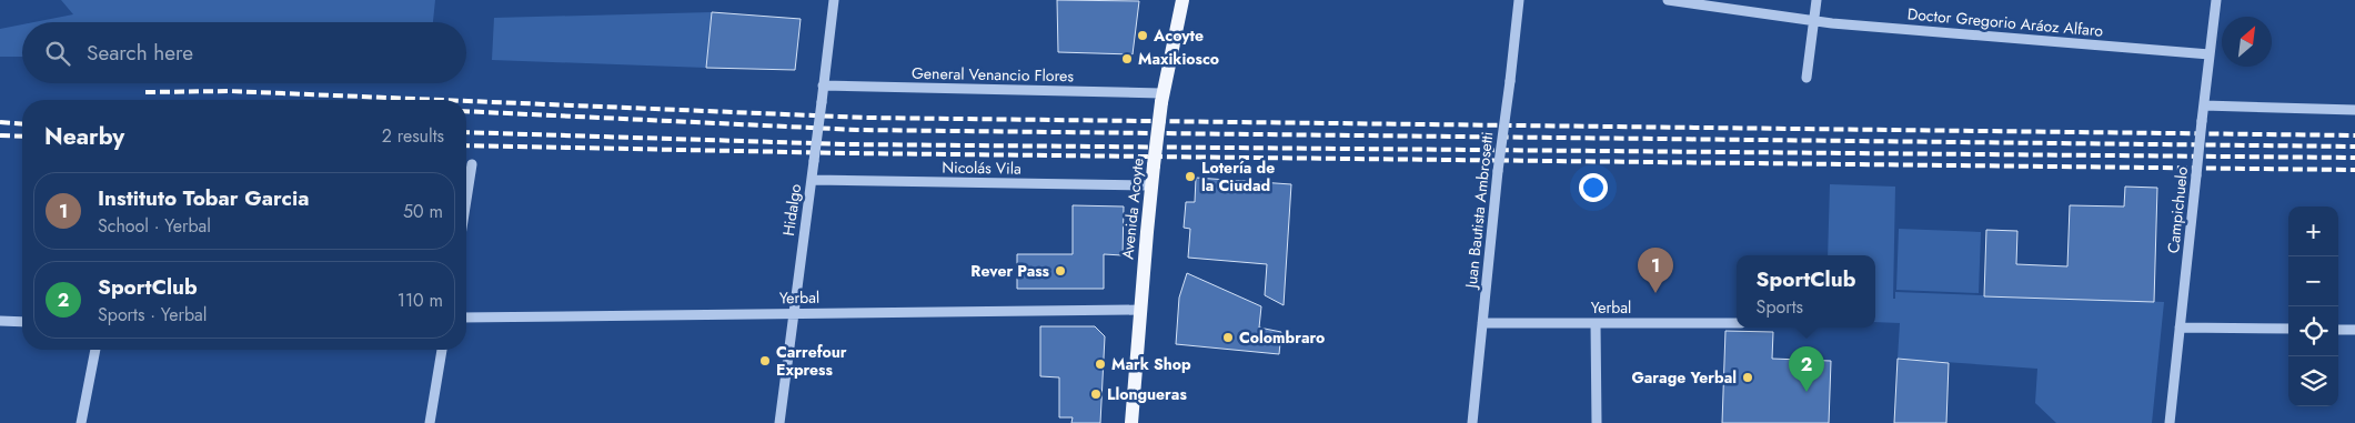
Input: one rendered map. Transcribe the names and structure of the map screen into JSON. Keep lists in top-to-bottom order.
{
  "streets": {
    "main road": ["Avenida Acoyte"],
    "street": [
      "Doctor Gregorio Aráoz Alfaro",
      "General Venancio Flores",
      "Nicolás Vila",
      "Hidalgo",
      "Juan Bautista Ambrosetti",
      "Campichuelo",
      "Yerbal"
    ]
  },
  "crossings": [
    ["Doctor Gregorio Aráoz Alfaro", "Campichuelo"],
    ["General Venancio Flores", "Avenida Acoyte"],
    ["General Venancio Flores", "Hidalgo"],
    ["Nicolás Vila", "Avenida Acoyte"],
    ["Nicolás Vila", "Hidalgo"],
    ["Avenida Acoyte", "Yerbal"],
    ["Hidalgo", "Yerbal"],
    ["Juan Bautista Ambrosetti", "Yerbal"]
  ],
  "places": [
    "Acoyte",
    "Maxikiosco",
    "Lotería de la Ciudad",
    "Rever Pass",
    "Colombraro",
    "Carrefour Express",
    "Mark Shop",
    "Garage Yerbal",
    "Llongueras"
  ],
  "north": "top right",
  "page": {
    "search": "Search here",
    "heading": ["Nearby", "2 results"],
    "list": [
      {
        "mark": "1",
        "name": "Instituto Tobar Garcia",
        "note": "School · Yerbal",
        "value": "50 m"
      },
      {
        "mark": "2",
        "name": "SportClub",
        "note": "Sports · Yerbal",
        "value": "110 m"
      }
    ],
    "map_buttons": ["+", "−"],
    "pins": ["1", "2"],
    "popup": ["SportClub", "Sports"]
  }
}
